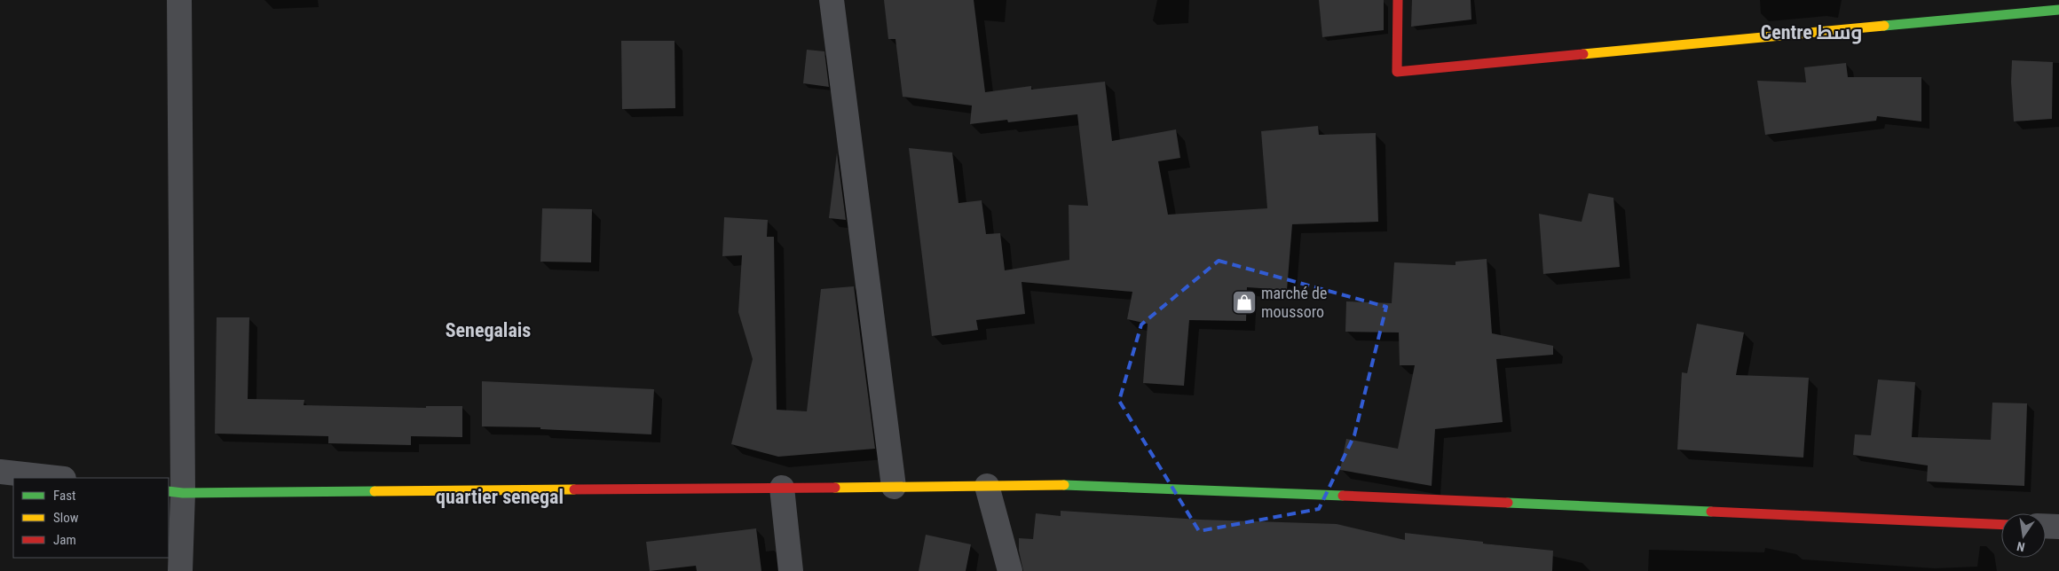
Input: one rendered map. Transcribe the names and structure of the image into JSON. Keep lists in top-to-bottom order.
{
  "districts": ["Centre وسط", "Senegalais", "quartier senegal"],
  "places": {
    "shop": ["marché de moussoro"]
  },
  "legend": ["Fast", "Slow", "Jam"],
  "north": "bottom"
}
